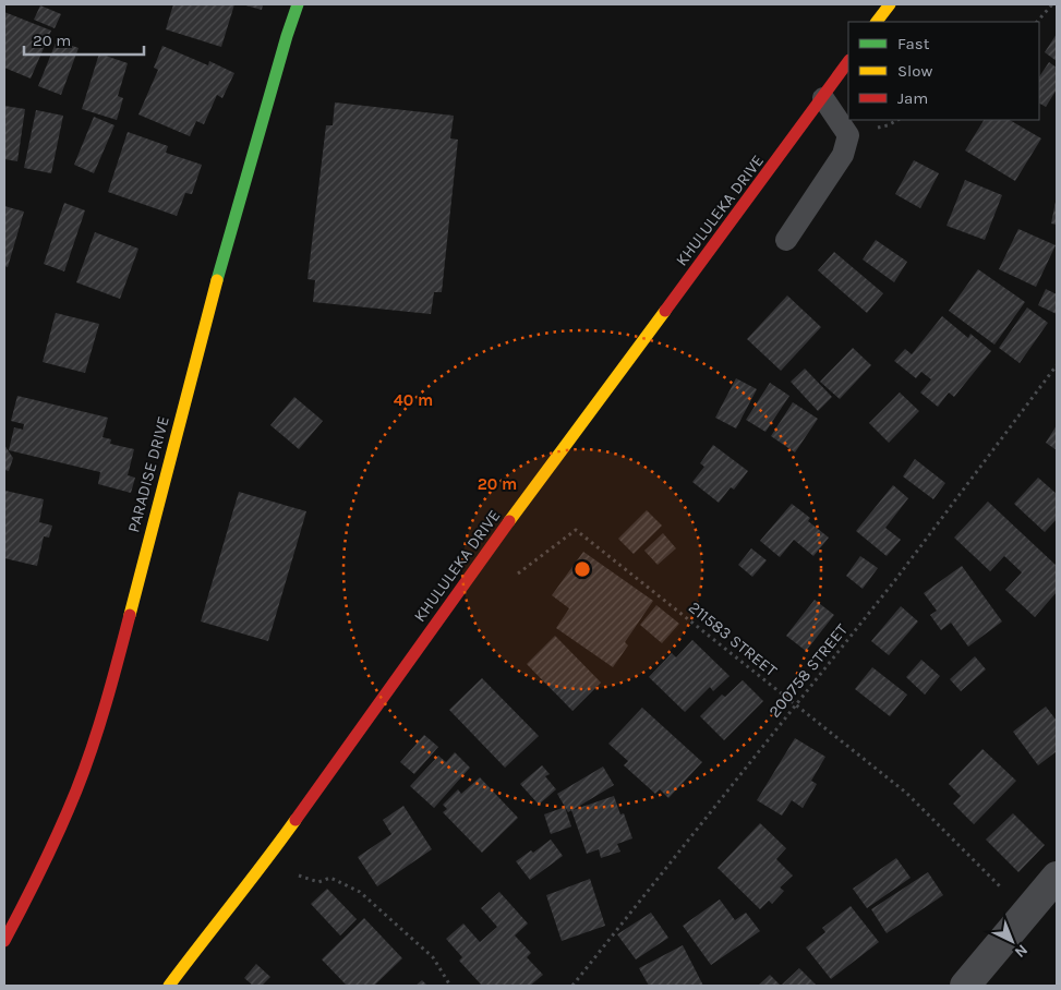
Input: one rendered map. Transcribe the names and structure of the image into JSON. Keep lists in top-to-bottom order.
{
  "streets": {
    "street": ["KHULULEKA DRIVE", "PARADISE DRIVE"],
    "path": ["211583 STREET", "200758 STREET"]
  },
  "crossings": [
    ["KHULULEKA DRIVE", "211583 STREET"],
    ["211583 STREET", "200758 STREET"]
  ],
  "legend": ["Fast", "Slow", "Jam"],
  "scale_bar": "20 m",
  "north": "bottom right",
  "rings": ["40 m", "20 m"]
}
